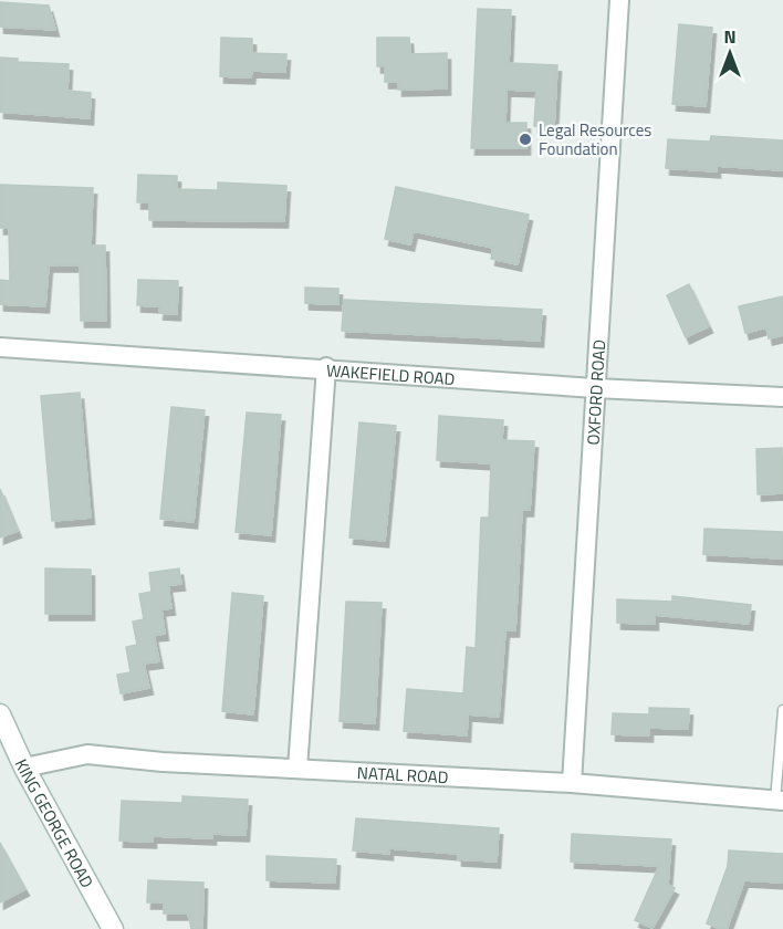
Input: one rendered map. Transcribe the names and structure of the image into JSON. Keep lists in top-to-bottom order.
{
  "streets": {
    "main road": ["KING GEORGE ROAD"],
    "street": ["WAKEFIELD ROAD", "OXFORD ROAD", "NATAL ROAD"]
  },
  "crossings": [
    ["WAKEFIELD ROAD", "OXFORD ROAD"],
    ["OXFORD ROAD", "NATAL ROAD"],
    ["NATAL ROAD", "KING GEORGE ROAD"]
  ],
  "places": ["Legal Resources Foundation"],
  "north": "top"
}
